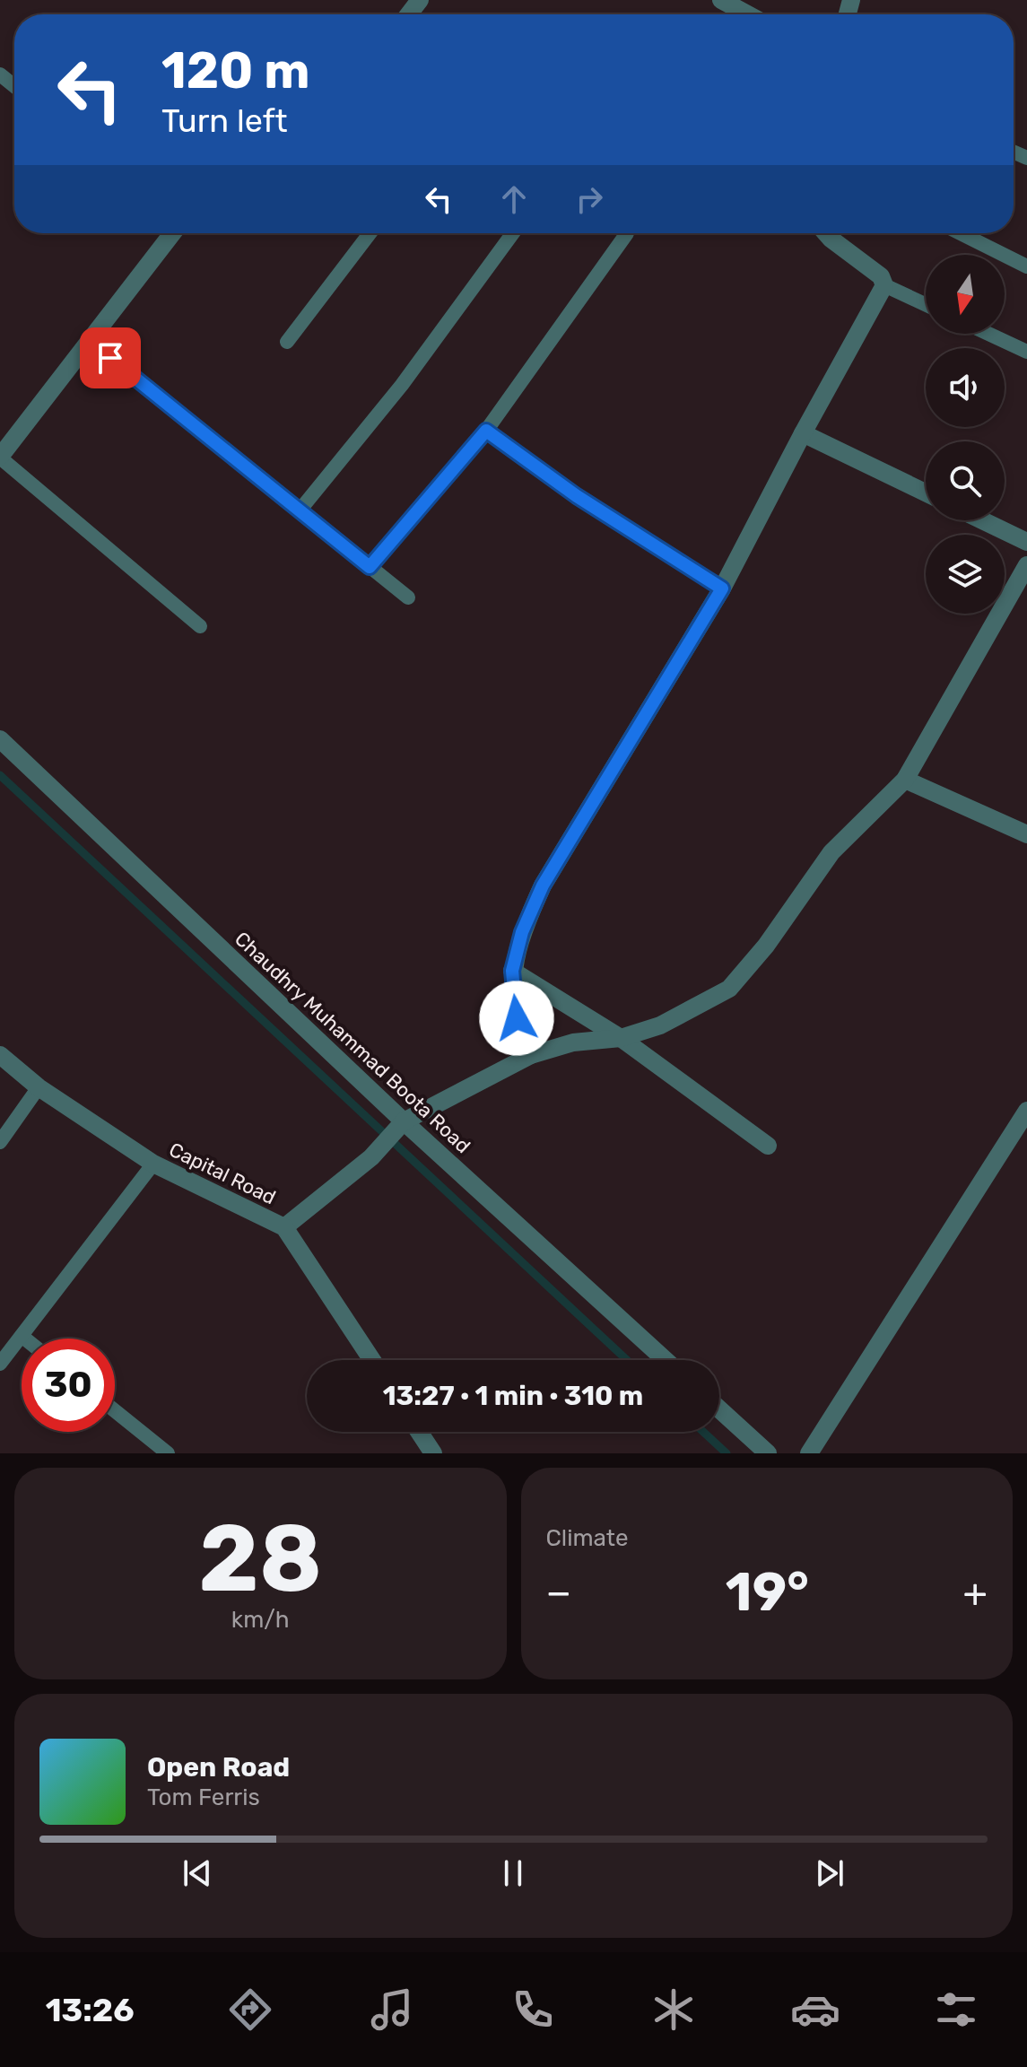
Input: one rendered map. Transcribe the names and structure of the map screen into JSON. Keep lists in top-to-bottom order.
{
  "streets": {
    "street": ["Chaudhry Muhammad Boota Road", "Capital Road"]
  },
  "north": "bottom",
  "page": {
    "turn": ["120 m", "Turn left"],
    "limit": "30",
    "trip": "13:27 · 1 min · 310 m",
    "tile": [
      ["28", "km/h"],
      "Climate"
    ],
    "heat": ["−", "19°", "+"],
    "song": ["Open Road", "Tom Ferris"],
    "tabs": "13:26"
  }
}
